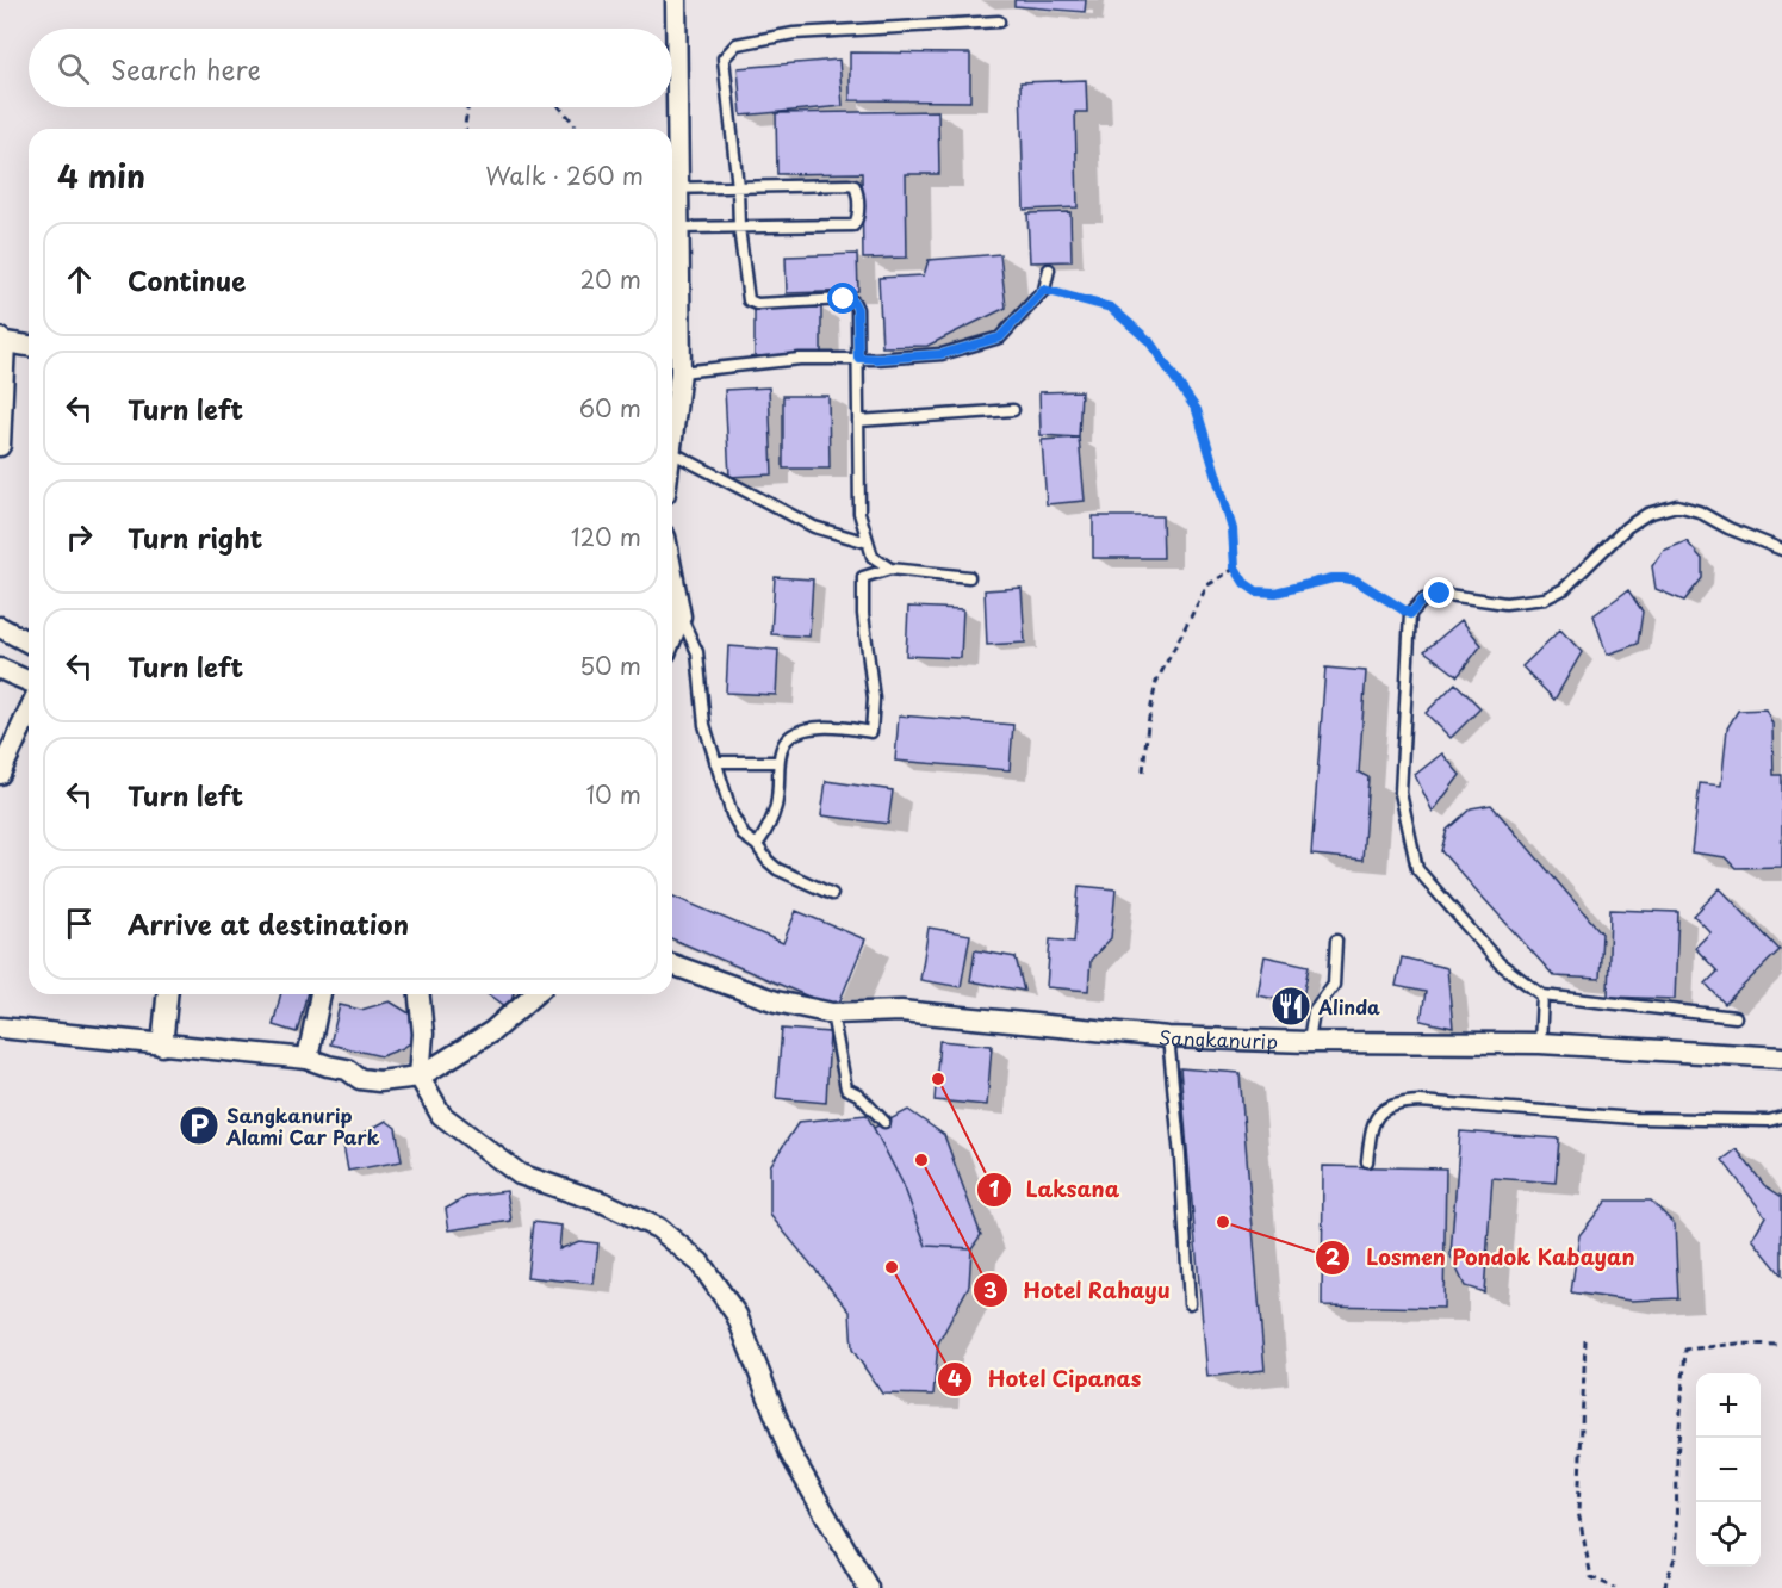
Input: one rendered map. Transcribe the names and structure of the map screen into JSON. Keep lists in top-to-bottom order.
{
  "streets": {
    "street": ["Sangkanurip"]
  },
  "places": {
    "restaurant": ["Alinda"],
    "other": [
      "Laksana",
      "Hotel Rahayu",
      "Losmen Pondok Kabayan",
      "Hotel Cipanas"
    ],
    "parking": ["Sangkanurip Alami Car Park"]
  },
  "page": {
    "search": "Search here",
    "heading": ["4 min", "Walk · 260 m"],
    "list": [
      ["Continue", "20 m"],
      ["Turn left", "60 m"],
      ["Turn right", "120 m"],
      ["Turn left", "50 m"],
      ["Turn left", "10 m"],
      "Arrive at destination"
    ],
    "map_buttons": ["+", "−"]
  }
}
